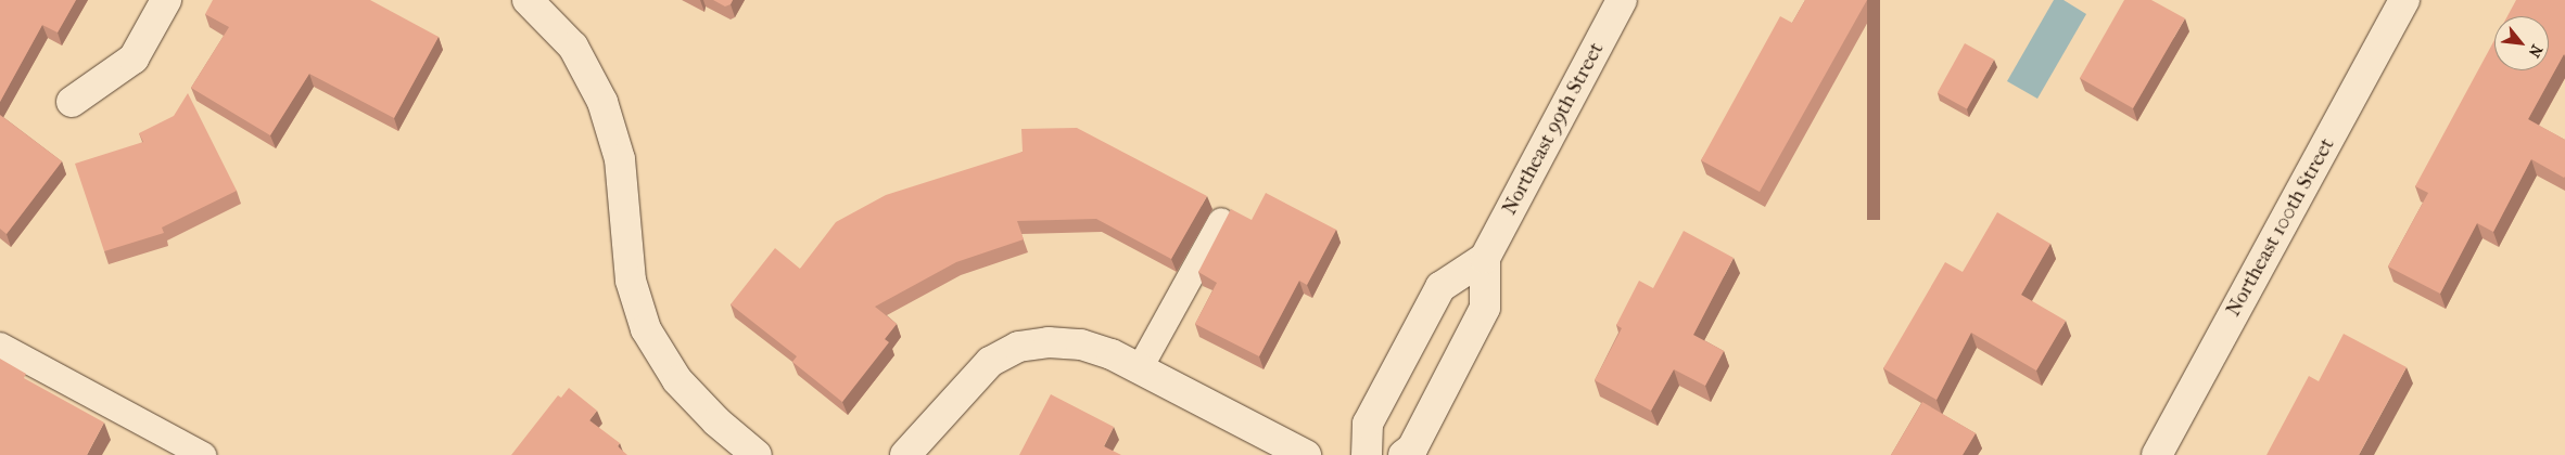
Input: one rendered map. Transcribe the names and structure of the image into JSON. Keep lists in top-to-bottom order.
{
  "streets": {
    "street": ["Northeast 99th Street", "Northeast 100th Street"]
  },
  "north": "bottom right"
}
